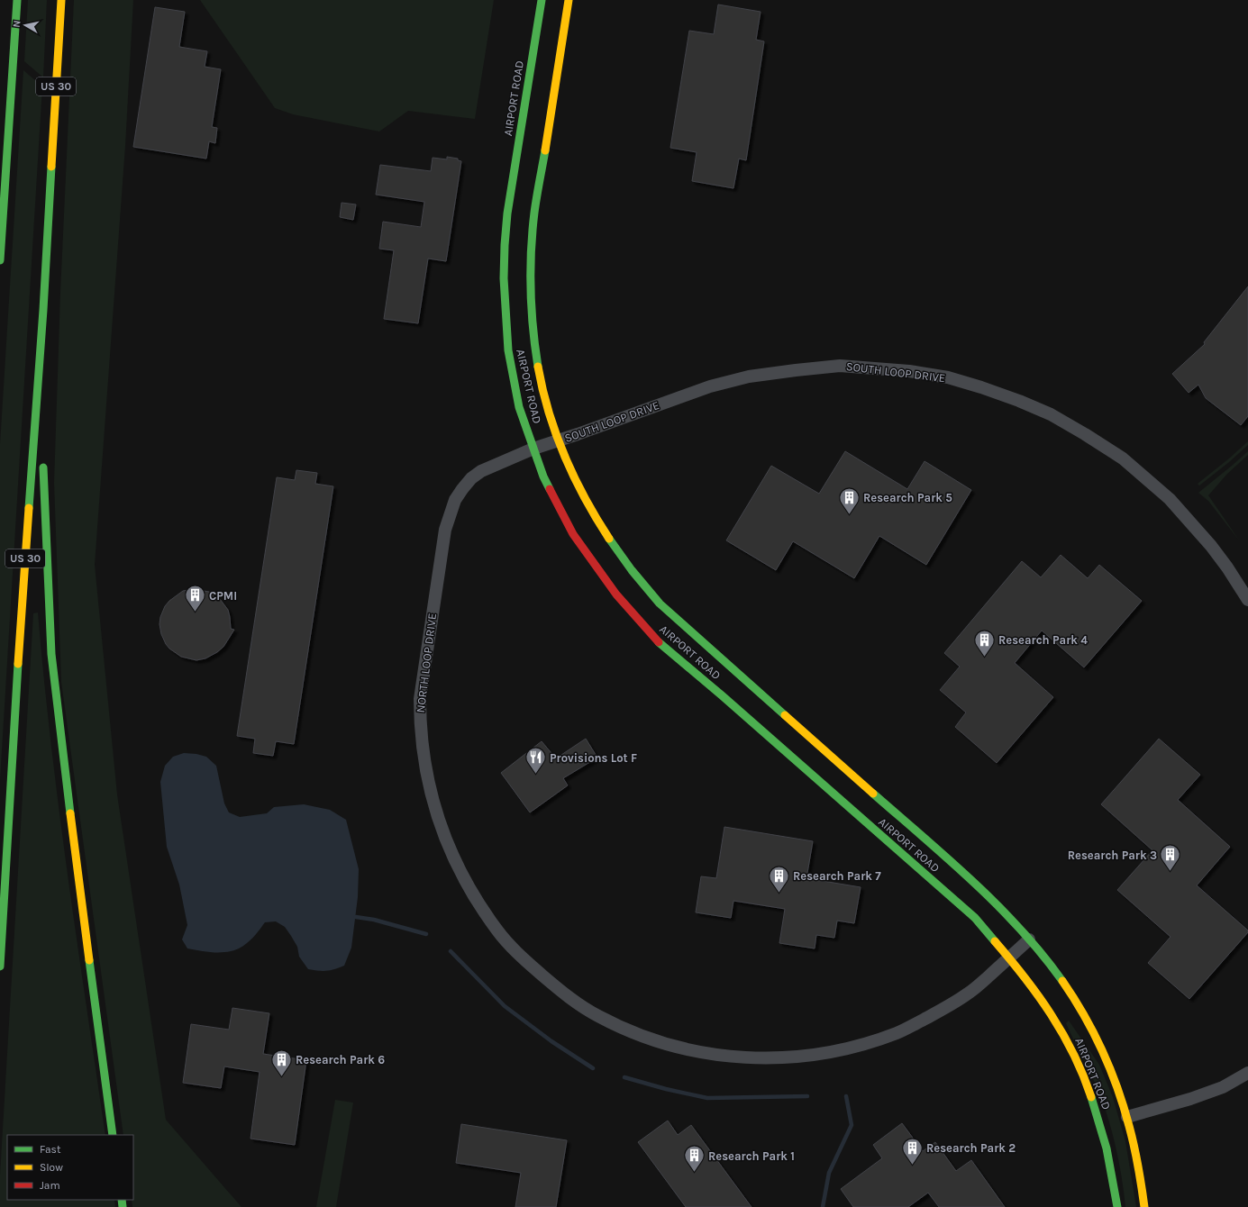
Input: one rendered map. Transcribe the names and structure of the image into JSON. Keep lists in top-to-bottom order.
{
  "streets": {
    "main road": ["US 30", "AIRPORT ROAD"],
    "street": ["SOUTH LOOP DRIVE", "NORTH LOOP DRIVE"]
  },
  "crossings": [
    ["AIRPORT ROAD", "SOUTH LOOP DRIVE"],
    ["AIRPORT ROAD", "NORTH LOOP DRIVE"],
    ["SOUTH LOOP DRIVE", "NORTH LOOP DRIVE"]
  ],
  "places": {
    "building": [
      "Research Park 5",
      "CPMI",
      "Research Park 4",
      "Research Park 3",
      "Research Park 7",
      "Research Park 6",
      "Research Park 2",
      "Research Park 1"
    ],
    "restaurant": ["Provisions Lot F"]
  },
  "legend": ["Fast", "Slow", "Jam"],
  "north": "left"
}
